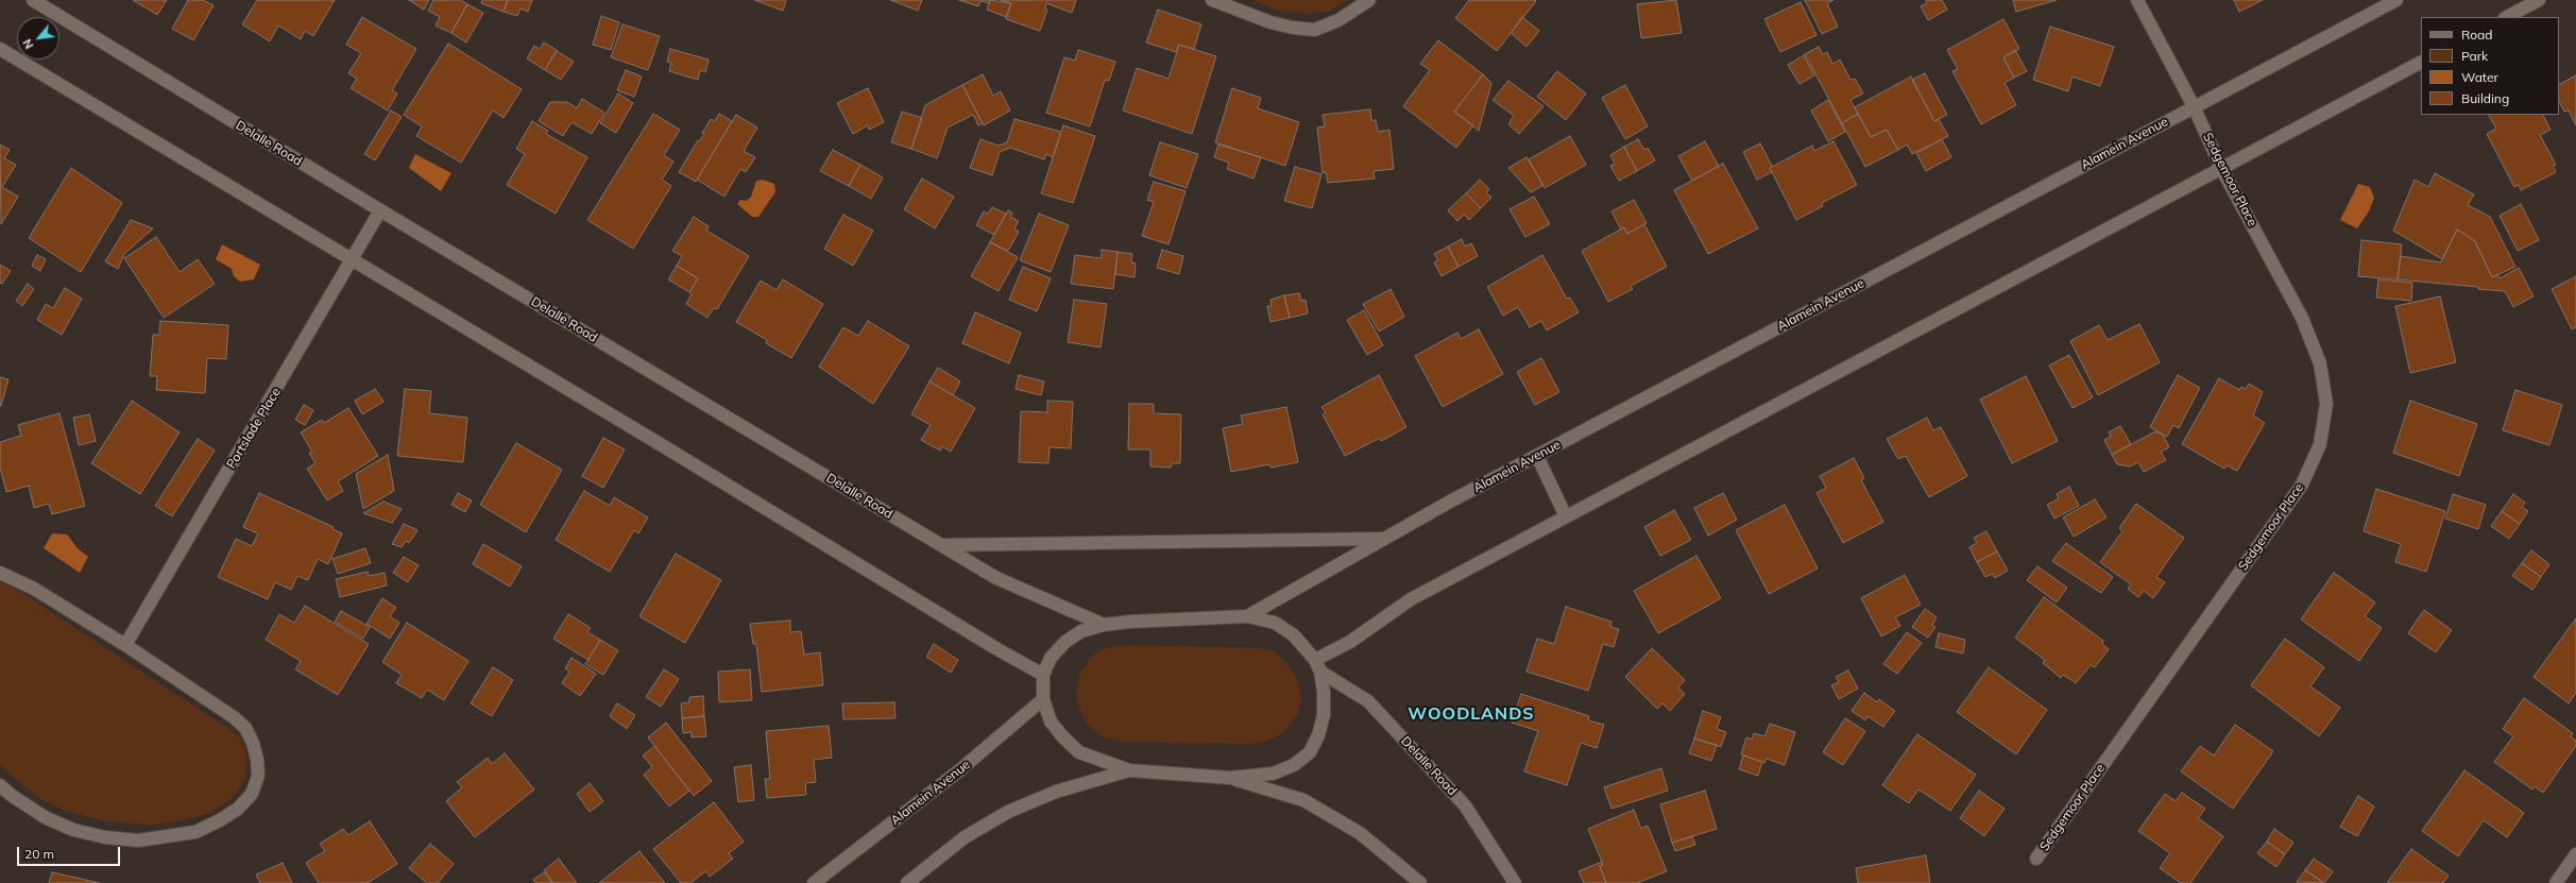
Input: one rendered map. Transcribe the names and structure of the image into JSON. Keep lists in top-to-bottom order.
{
  "streets": {
    "street": [
      "Delalle Road",
      "Alamein Avenue",
      "Sedgemoor Place",
      "Portslade Place"
    ]
  },
  "crossings": [
    ["Delalle Road", "Alamein Avenue"],
    ["Delalle Road", "Portslade Place"],
    ["Alamein Avenue", "Sedgemoor Place"]
  ],
  "districts": ["WOODLANDS"],
  "legend": [
    "Road",
    "Park",
    "Water",
    "Building"
  ],
  "scale_bar": "20 m",
  "north": "bottom left"
}
